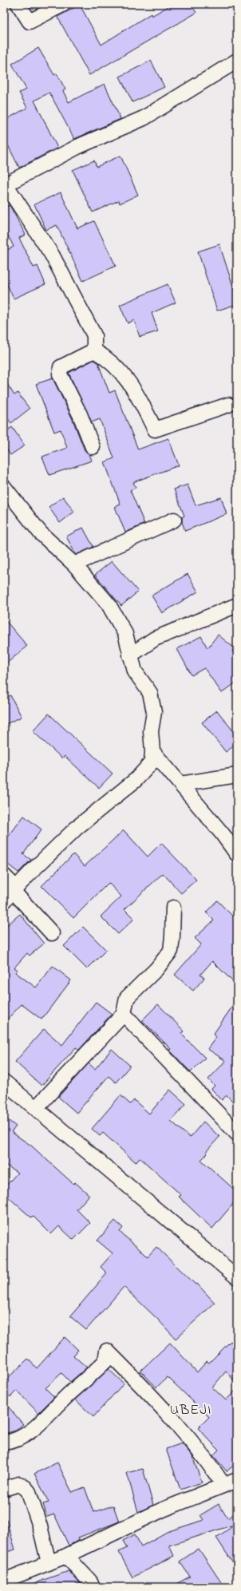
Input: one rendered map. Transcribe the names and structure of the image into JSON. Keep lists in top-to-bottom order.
{
  "districts": ["UBEJI"]
}
